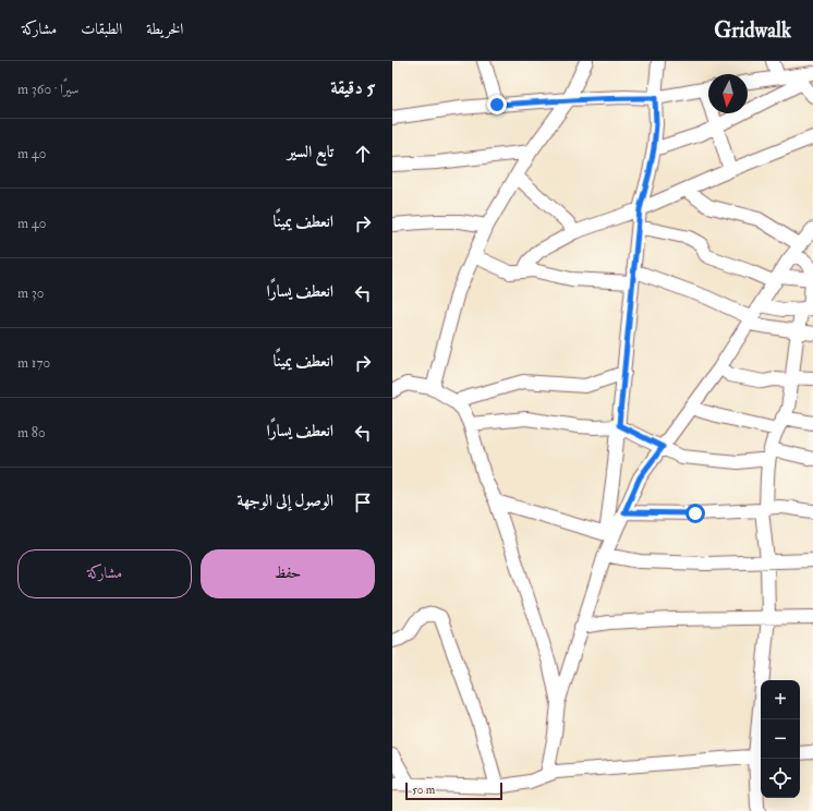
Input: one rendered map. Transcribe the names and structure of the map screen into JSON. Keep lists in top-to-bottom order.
{
  "scale_bar": "50 m",
  "north": "bottom",
  "page": {
    "header": "Gridwalk",
    "nav": ["الخريطة", "الطبقات", "مشاركة"],
    "heading": ["5 دقيقة", "سيرًا · 360 m"],
    "list": [
      ["تابع السير", "40 m"],
      ["انعطف يمينًا", "40 m"],
      ["انعطف يسارًا", "30 m"],
      ["انعطف يمينًا", "170 m"],
      ["انعطف يسارًا", "80 m"],
      "الوصول إلى الوجهة"
    ],
    "buttons": ["حفظ", "مشاركة"],
    "map_buttons": ["+", "−"],
    "scale": "50 m"
  }
}
